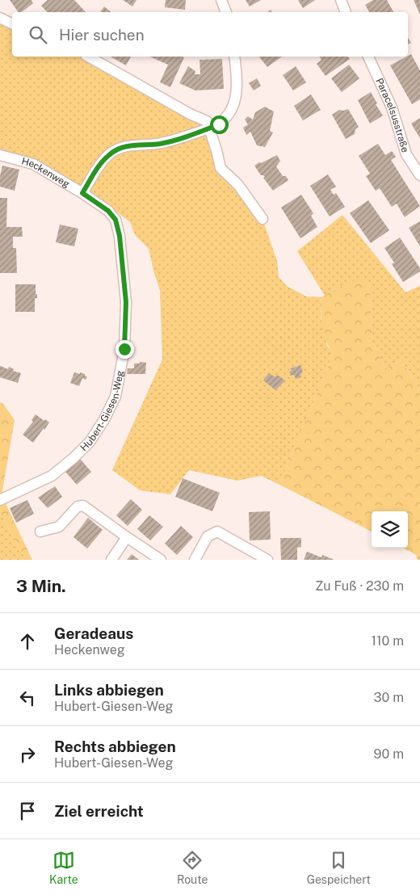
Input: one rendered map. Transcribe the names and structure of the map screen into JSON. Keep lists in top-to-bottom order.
{
  "streets": {
    "street": ["Paracelsusstraße", "Heckenweg", "Hubert-Giesen-Weg"]
  },
  "crossings": [
    ["Heckenweg", "Hubert-Giesen-Weg"]
  ],
  "page": {
    "search": "Hier suchen",
    "heading": ["3 Min.", "Zu Fuß · 230 m"],
    "list": [
      ["Geradeaus", "Heckenweg", "110 m"],
      ["Links abbiegen", "Hubert-Giesen-Weg", "30 m"],
      ["Rechts abbiegen", "Hubert-Giesen-Weg", "90 m"],
      "Ziel erreicht"
    ],
    "nav": ["Karte", "Route", "Gespeichert"]
  }
}
